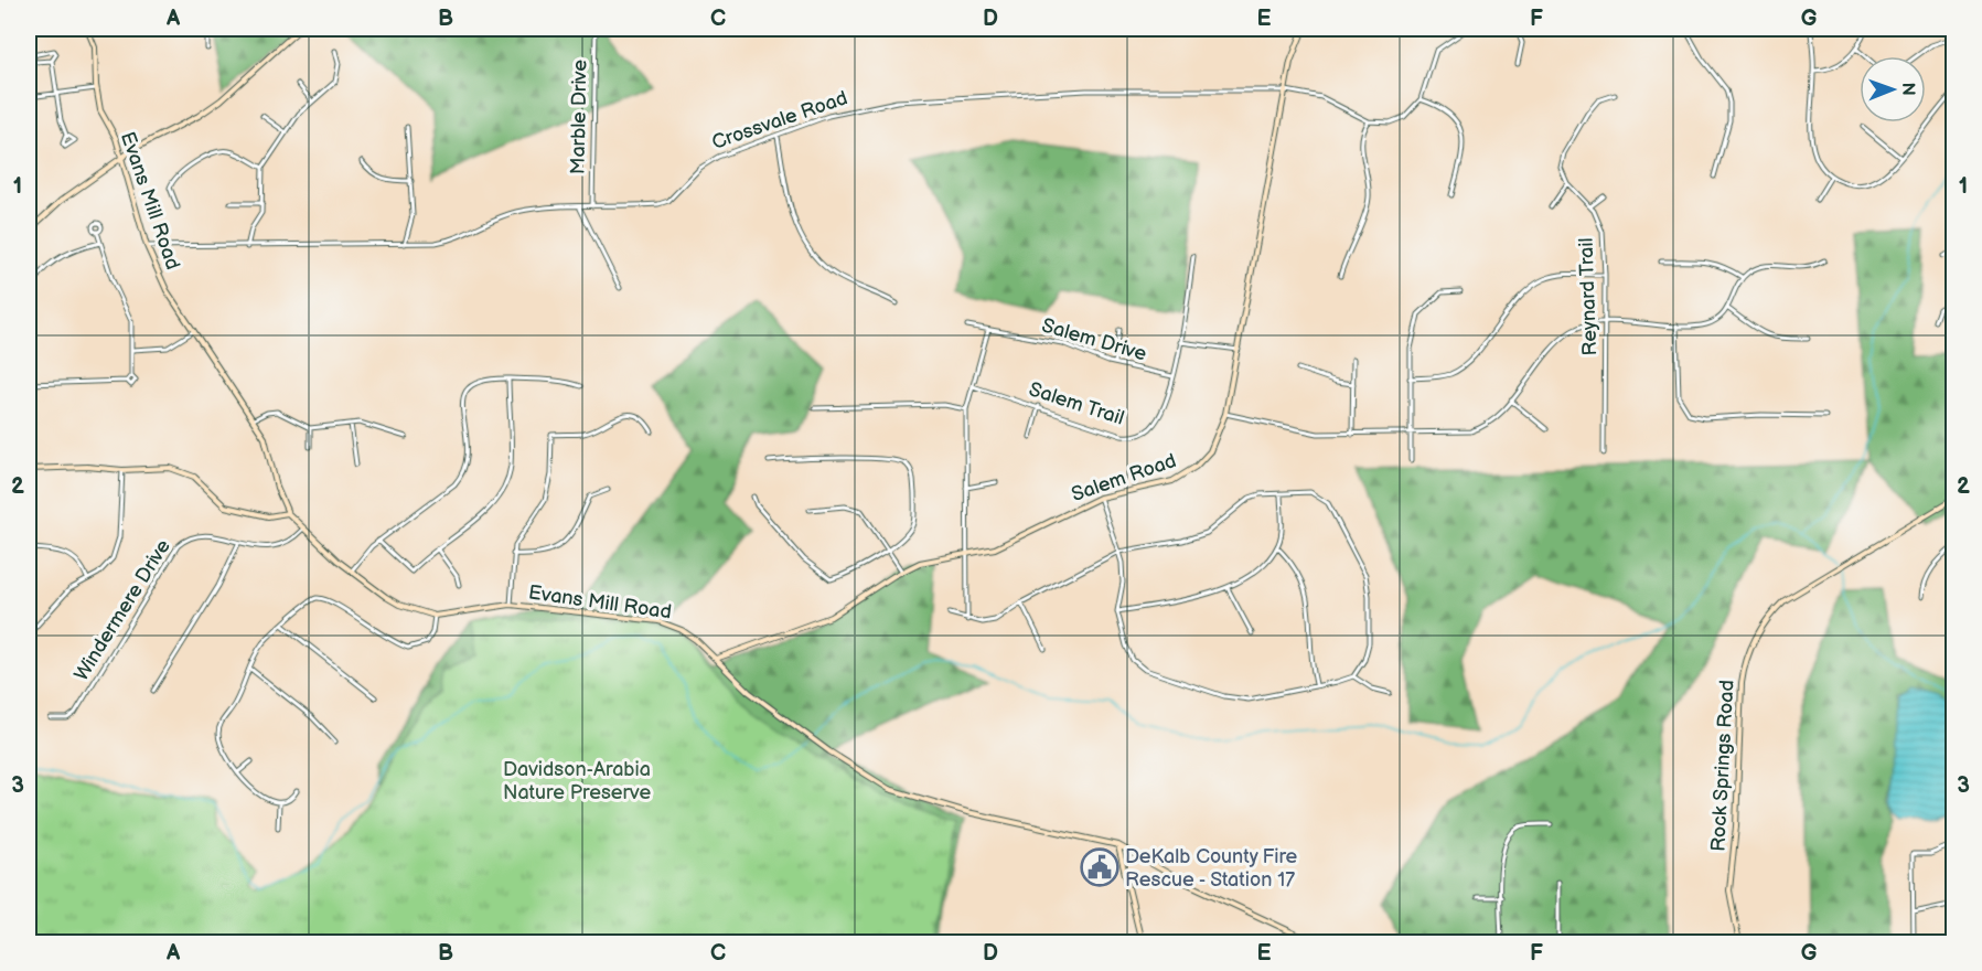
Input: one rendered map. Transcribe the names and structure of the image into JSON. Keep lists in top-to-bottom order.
{
  "streets": {
    "street": [
      "Marble Drive",
      "Crossvale Road",
      "Evans Mill Road",
      "Reynard Trail",
      "Salem Drive",
      "Salem Trail",
      "Salem Road",
      "Windermere Drive",
      "Rock Springs Road"
    ]
  },
  "crossings": [
    ["Marble Drive", "Crossvale Road"],
    ["Crossvale Road", "Evans Mill Road"],
    ["Crossvale Road", "Salem Road"],
    ["Evans Mill Road", "Salem Road"],
    ["Evans Mill Road", "Windermere Drive"],
    ["Salem Drive", "Salem Trail"]
  ],
  "parks": ["Davidson-Arabia Nature Preserve"],
  "places": {
    "public building": ["DeKalb County Fire Rescue - Station 17"]
  },
  "north": "right",
  "grid": {
    "columns": [
      "A",
      "B",
      "C",
      "D",
      "E",
      "F",
      "G"
    ],
    "rows": ["1", "2", "3"]
  }
}
